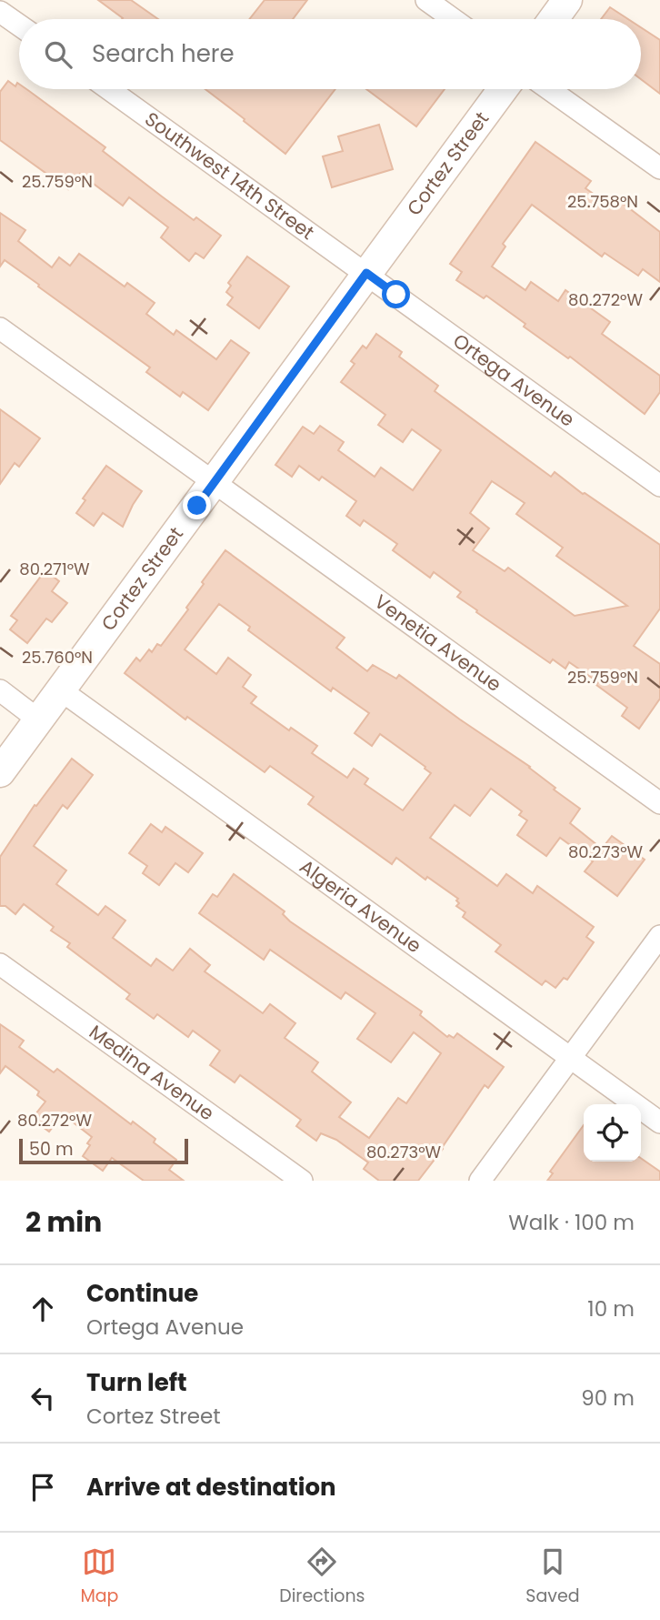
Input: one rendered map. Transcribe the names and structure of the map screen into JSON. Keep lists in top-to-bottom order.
{
  "streets": {
    "street": [
      "Cortez Street",
      "Southwest 14th Street",
      "Ortega Avenue",
      "Venetia Avenue",
      "Algeria Avenue",
      "Medina Avenue"
    ]
  },
  "crossings": [
    ["Cortez Street", "Southwest 14th Street"],
    ["Cortez Street", "Ortega Avenue"],
    ["Cortez Street", "Venetia Avenue"],
    ["Cortez Street", "Algeria Avenue"],
    ["Southwest 14th Street", "Ortega Avenue"]
  ],
  "scale_bar": "50 m",
  "page": {
    "search": "Search here",
    "scale": "50 m",
    "heading": ["2 min", "Walk · 100 m"],
    "list": [
      ["Continue", "Ortega Avenue", "10 m"],
      ["Turn left", "Cortez Street", "90 m"],
      "Arrive at destination"
    ],
    "nav": ["Map", "Directions", "Saved"]
  },
  "coordinates": [
    "25.759°N",
    "25.758°N",
    "80.272°W",
    "80.271°W",
    "25.760°N",
    "80.273°W"
  ]
}
